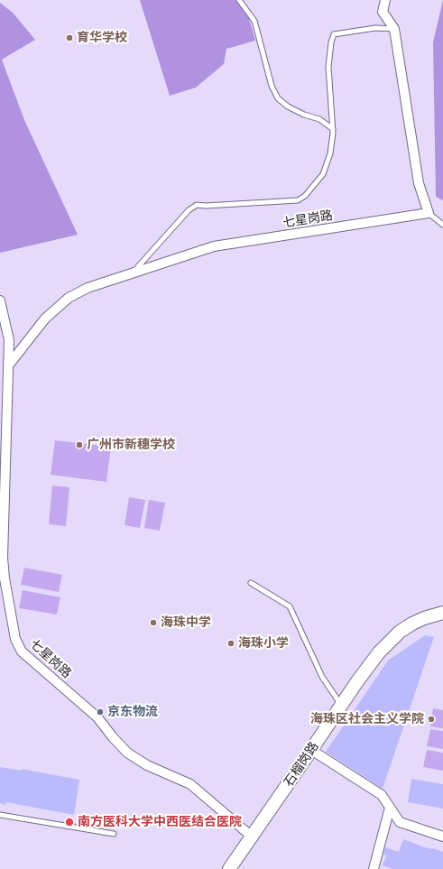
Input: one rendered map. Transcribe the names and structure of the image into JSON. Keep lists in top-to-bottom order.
{
  "streets": {
    "main road": ["石榴岗路"],
    "street": ["七星岗路"]
  },
  "crossings": [
    ["七星岗路", "石榴岗路"]
  ],
  "places": [
    "育华学校",
    "广州市新穗学校",
    "海珠中学",
    "海珠小学",
    "京东物流",
    "海珠区社会主义学院",
    "南方医科大学中西医结合医院"
  ]
}
